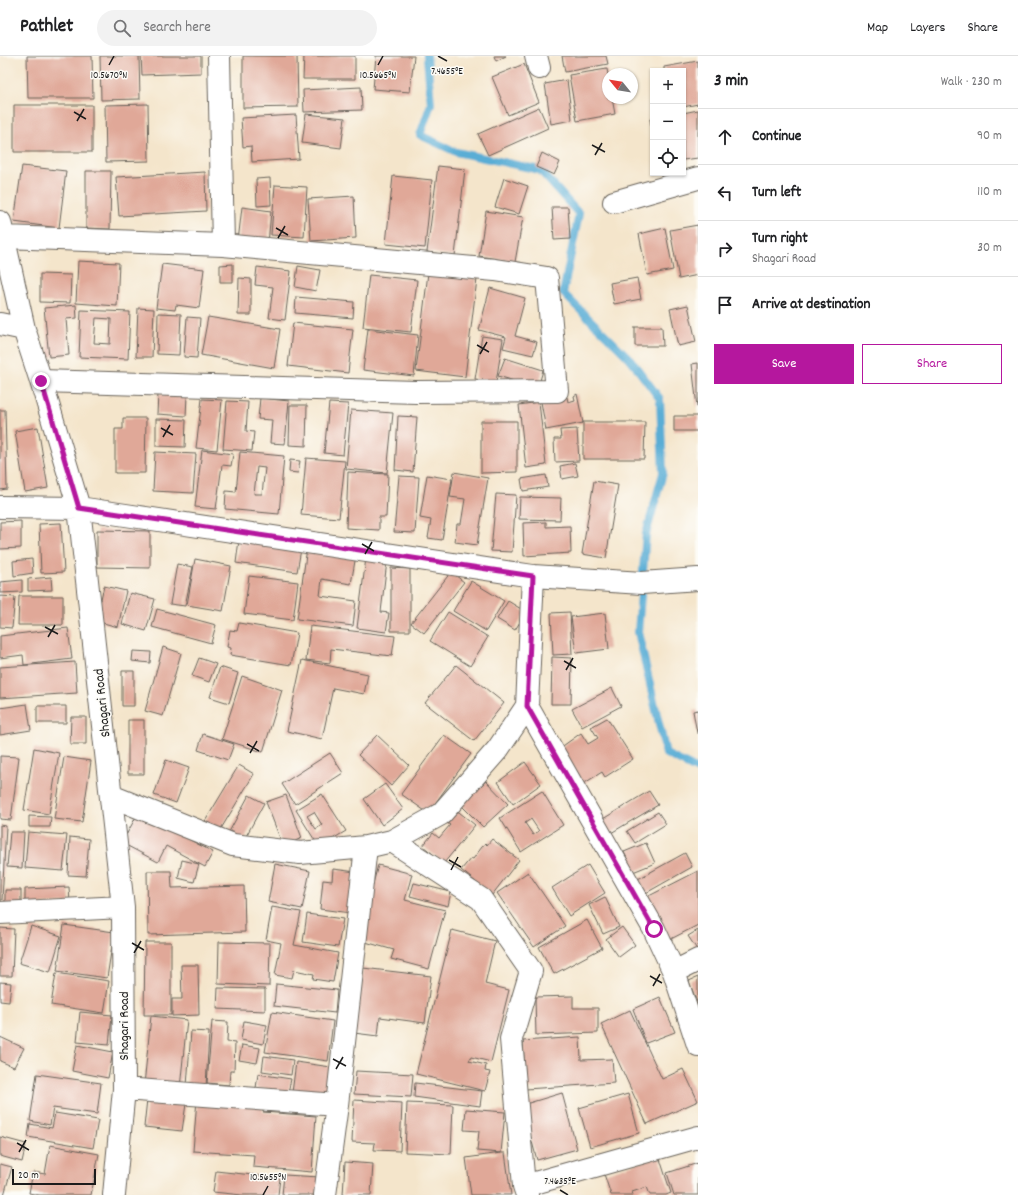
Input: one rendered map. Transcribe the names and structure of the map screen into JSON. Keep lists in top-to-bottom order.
{
  "streets": {
    "street": ["Shagari Road"]
  },
  "scale_bar": "20 m",
  "north": "top left",
  "page": {
    "header": "Pathlet",
    "search": "Search here",
    "nav": ["Map", "Layers", "Share"],
    "heading": ["3 min", "Walk · 230 m"],
    "map_buttons": ["+", "−"],
    "list": [
      ["Continue", "90 m"],
      ["Turn left", "110 m"],
      ["Turn right", "Shagari Road", "30 m"],
      "Arrive at destination"
    ],
    "buttons": ["Save", "Share"],
    "scale": "20 m"
  },
  "coordinates": [
    "7.4655°E",
    "10.5670°N",
    "10.5665°N",
    "10.5655°N",
    "7.4635°E"
  ]
}
